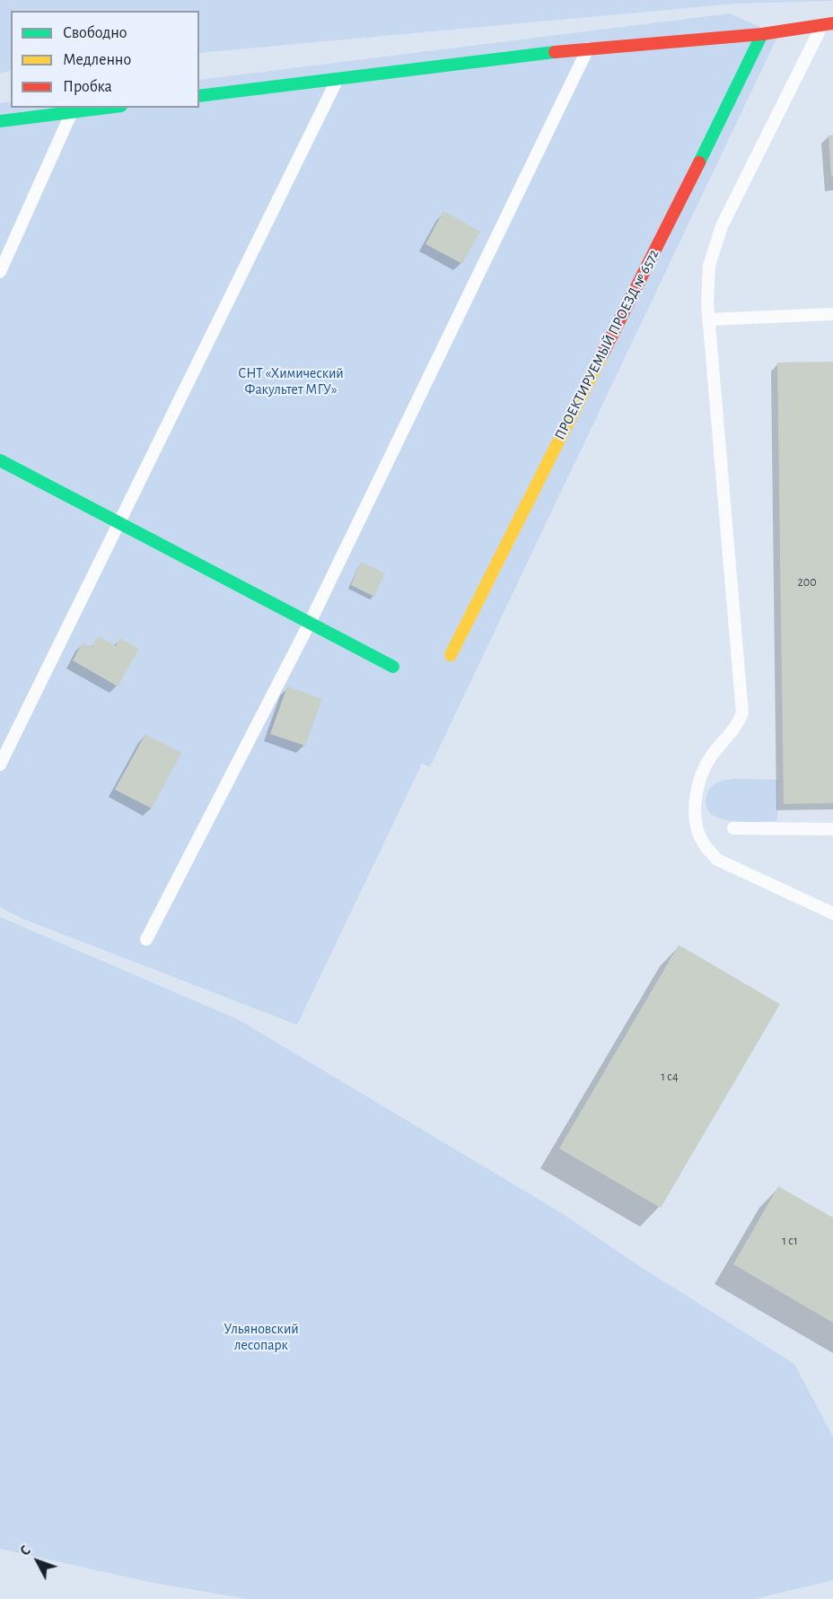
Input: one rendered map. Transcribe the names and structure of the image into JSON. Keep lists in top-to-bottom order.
{
  "streets": {
    "street": ["ПРОЕКТИРУЕМЫЙ ПРОЕЗД № 6572"]
  },
  "parks": ["СНТ «Химический Факультет МГУ»", "Ульяновский лесопарк"],
  "house_numbers": ["200", "1 с4", "1 с1"],
  "legend": ["Свободно", "Медленно", "Пробка"],
  "north": "top left"
}
